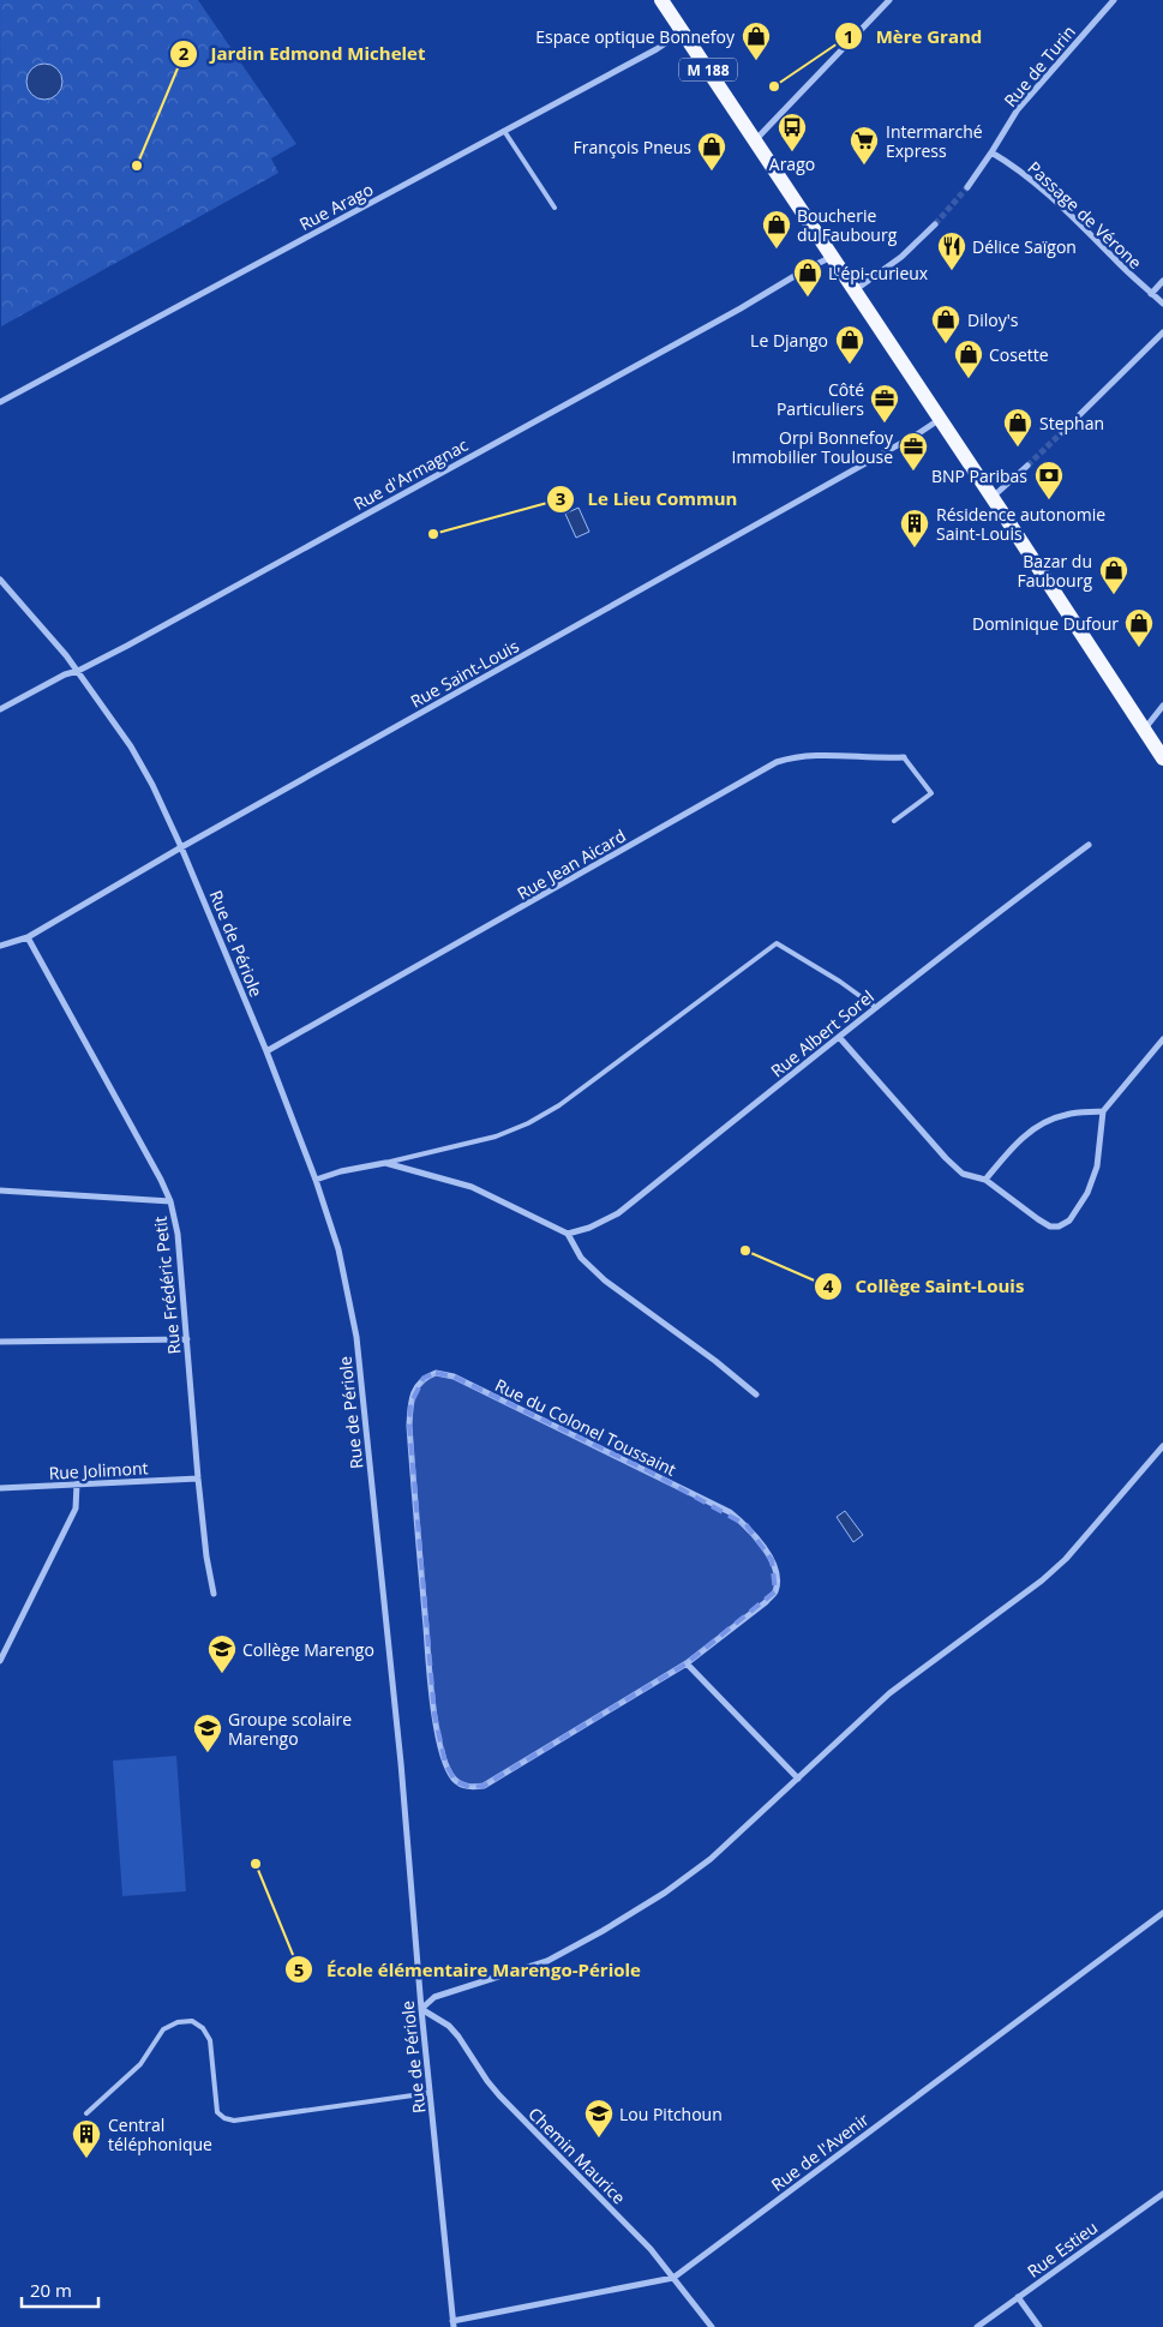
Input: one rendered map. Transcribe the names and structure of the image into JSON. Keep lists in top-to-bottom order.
{
  "streets": {
    "main road": ["M 188"],
    "street": [
      "Rue de Turin",
      "Rue Arago",
      "Passage de Vérone",
      "Rue d'Armagnac",
      "Rue Saint-Louis",
      "Rue Jean Aicard",
      "Rue de Périole",
      "Rue Albert Sorel",
      "Rue Frédéric Petit",
      "Rue du Colonel Toussaint",
      "Rue Jolimont",
      "Rue de l'Avenir",
      "Chemin Maurice",
      "Rue Estieu"
    ]
  },
  "crossings": [
    ["Rue de Turin", "Passage de Vérone"],
    ["M 188", "Rue Arago"],
    ["M 188", "Rue d'Armagnac"],
    ["M 188", "Rue Saint-Louis"],
    ["Rue d'Armagnac", "Rue de Périole"],
    ["Rue Saint-Louis", "Rue de Périole"],
    ["Rue Saint-Louis", "Rue Frédéric Petit"],
    ["Rue Jean Aicard", "Rue de Périole"],
    ["Rue de Périole", "Rue de l'Avenir"],
    ["Rue de Périole", "Chemin Maurice"],
    ["Rue Frédéric Petit", "Rue Jolimont"],
    ["Rue de l'Avenir", "Chemin Maurice"]
  ],
  "places": {
    "shop": [
      "Espace optique Bonnefoy",
      "François Pneus",
      "Boucherie du Faubourg",
      "L'épi-curieux",
      "Diloy's",
      "Le Django",
      "Cosette",
      "Stephan",
      "Bazar du Faubourg",
      "Dominique Dufour"
    ],
    "other": [
      "Mère Grand",
      "Jardin Edmond Michelet",
      "Le Lieu Commun",
      "Collège Saint-Louis",
      "École élémentaire Marengo-Périole"
    ],
    "bus stop": ["Arago"],
    "supermarket": ["Intermarché Express"],
    "restaurant": ["Délice Saïgon"],
    "office": ["Côté Particuliers", "Orpi Bonnefoy Immobilier Toulouse"],
    "bank": ["BNP Paribas"],
    "building": ["Résidence autonomie Saint-Louis", "Central téléphonique"],
    "school or university": ["Collège Marengo", "Groupe scolaire Marengo", "Lou Pitchoun"]
  },
  "scale_bar": "20 m"
}
